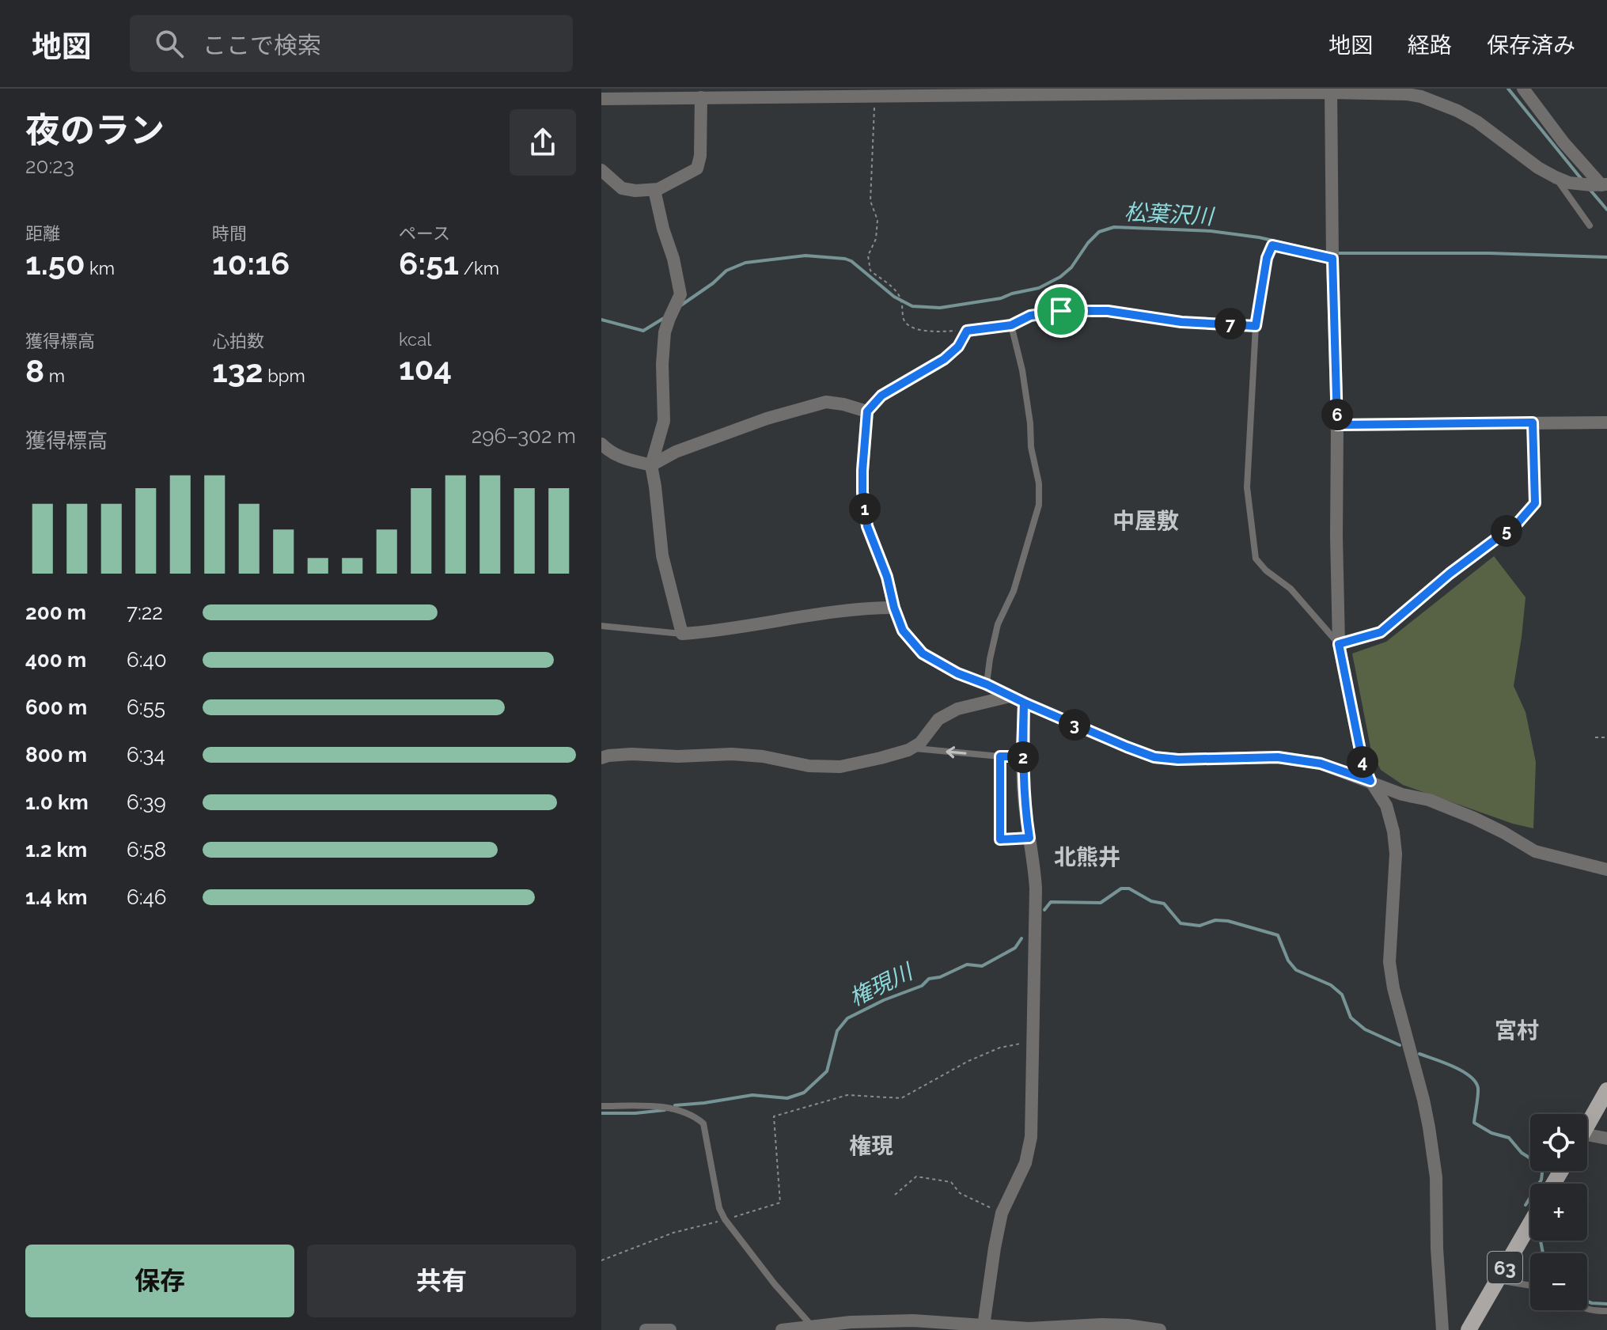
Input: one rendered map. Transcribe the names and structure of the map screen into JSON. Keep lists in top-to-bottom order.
{
  "streets": {
    "main road": ["63"]
  },
  "districts": [
    "中屋敷",
    "北熊井",
    "宮村",
    "権現"
  ],
  "water": ["松葉沢川", "権現川"],
  "page": {
    "header": "地図",
    "search": "ここで検索",
    "nav": ["地図", "経路", "保存済み"],
    "heading": ["夜のラン", "20:23"],
    "stats": [
      ["距離", "1.50 km"],
      ["時間", "10:16"],
      ["ペース", "6:51 /km"],
      ["獲得標高", "8 m"],
      ["心拍数", "132 bpm"],
      ["kcal", "104"]
    ],
    "pins": [
      "7",
      "6",
      "1",
      "5",
      "3",
      "2",
      "4"
    ],
    "chart": ["獲得標高", "296–302 m"],
    "list": [
      {
        "name": "200 m",
        "note": "7:22"
      },
      {
        "name": "400 m",
        "note": "6:40"
      },
      {
        "name": "600 m",
        "note": "6:55"
      },
      {
        "name": "800 m",
        "note": "6:34"
      },
      {
        "name": "1.0 km",
        "note": "6:39"
      },
      {
        "name": "1.2 km",
        "note": "6:58"
      },
      {
        "name": "1.4 km",
        "note": "6:46"
      }
    ],
    "map_buttons": ["+", "−"],
    "buttons": ["保存", "共有"]
  }
}
